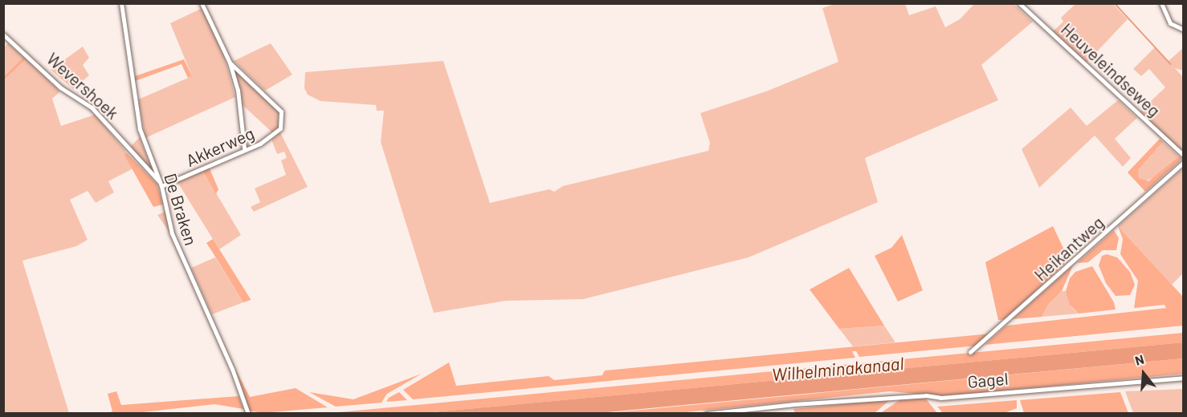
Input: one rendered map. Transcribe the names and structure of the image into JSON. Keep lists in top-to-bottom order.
{
  "streets": {
    "street": [
      "Heuveleindseweg",
      "Wevershoek",
      "Akkerweg",
      "De Braken",
      "Heikantweg",
      "Gagel"
    ]
  },
  "crossings": [
    ["Wevershoek", "Akkerweg"],
    ["Wevershoek", "De Braken"],
    ["Akkerweg", "De Braken"]
  ],
  "water": ["Wilhelminakanaal"],
  "north": "top"
}
